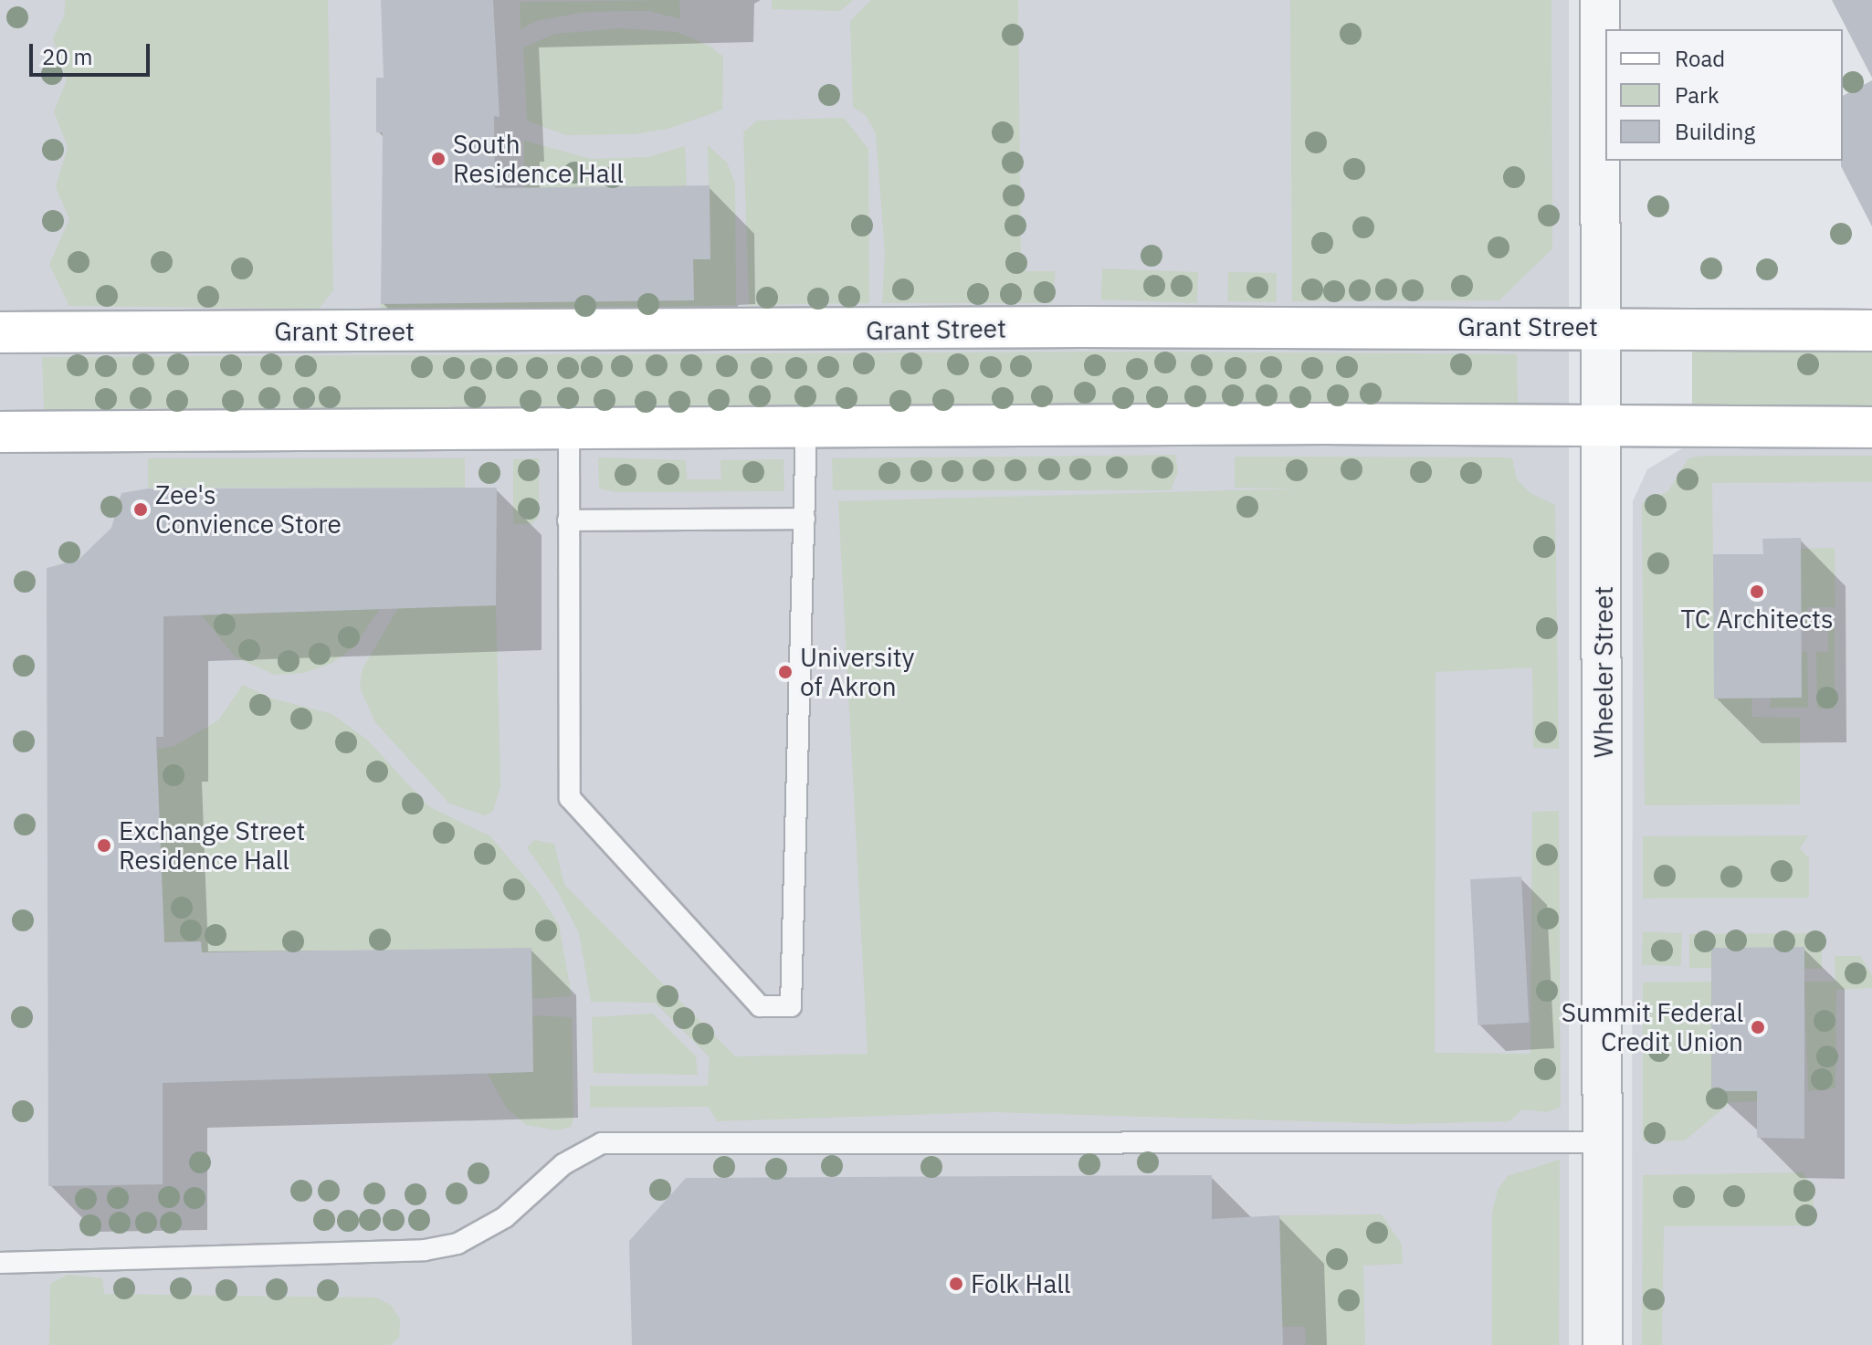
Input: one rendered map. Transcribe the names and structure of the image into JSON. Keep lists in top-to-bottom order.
{
  "streets": {
    "main road": ["Grant Street"],
    "street": ["Wheeler Street"]
  },
  "crossings": [
    ["Grant Street", "Wheeler Street"]
  ],
  "places": [
    "South Residence Hall",
    "Zee's Convience Store",
    "TC Architects",
    "University of Akron",
    "Exchange Street Residence Hall",
    "Summit Federal Credit Union",
    "Folk Hall"
  ],
  "legend": ["Road", "Park", "Building"],
  "scale_bar": "20 m"
}
